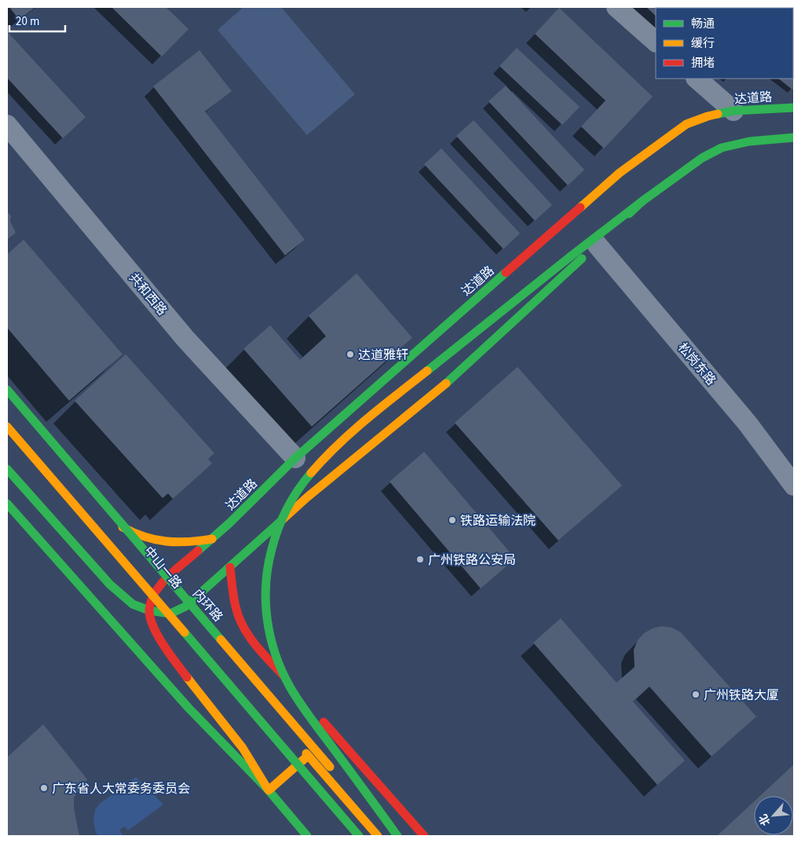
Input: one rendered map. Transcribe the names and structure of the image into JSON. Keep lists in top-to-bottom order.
{
  "streets": {
    "main road": ["达道路", "中山一路", "内环路"],
    "street": ["共和西路", "松岗东路"]
  },
  "crossings": [
    ["达道路", "共和西路"],
    ["达道路", "中山一路"]
  ],
  "places": [
    "达道雅轩",
    "铁路运输法院",
    "广州铁路公安局",
    "广州铁路大厦",
    "广东省人大常委务委员会"
  ],
  "legend": ["畅通", "缓行", "拥堵"],
  "scale_bar": "20 m",
  "north": "bottom left"
}
